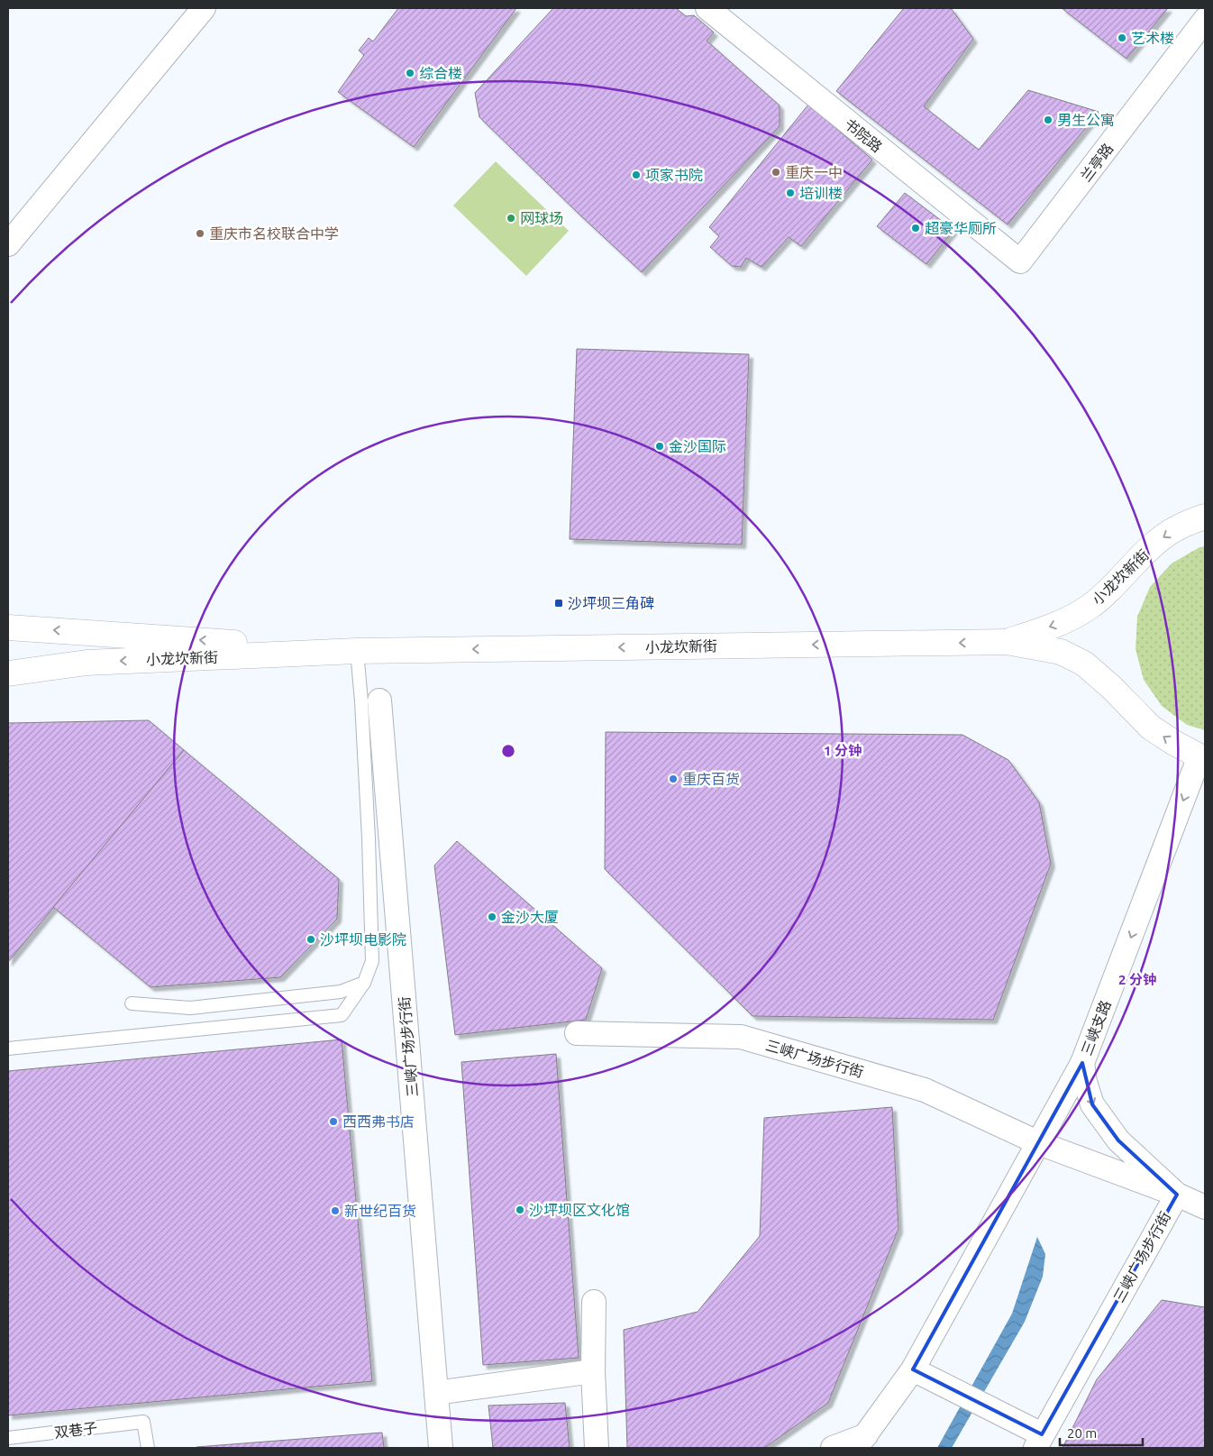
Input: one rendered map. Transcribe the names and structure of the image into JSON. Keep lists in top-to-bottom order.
{
  "streets": {
    "main road": ["小龙坎新街"],
    "street": [
      "书院路",
      "兰亭路",
      "三峡支路",
      "三峡广场步行街"
    ],
    "lane": ["双巷子"]
  },
  "crossings": [
    ["书院路", "兰亭路"],
    ["小龙坎新街", "三峡支路"],
    ["三峡支路", "三峡广场步行街"]
  ],
  "one_way": ["小龙坎新街", "三峡支路"],
  "places": {
    "other": [
      "艺术楼",
      "综合楼",
      "男生公寓",
      "重庆一中",
      "项家书院",
      "培训楼",
      "网球场",
      "超豪华厕所",
      "重庆市名校联合中学",
      "金沙国际",
      "重庆百货",
      "金沙大厦",
      "沙坪坝电影院",
      "西西弗书店",
      "沙坪坝区文化馆",
      "新世纪百货"
    ],
    "transit": ["沙坪坝三角碑"]
  },
  "scale_bar": "20 m",
  "rings": ["1 分钟", "2 分钟"]
}
